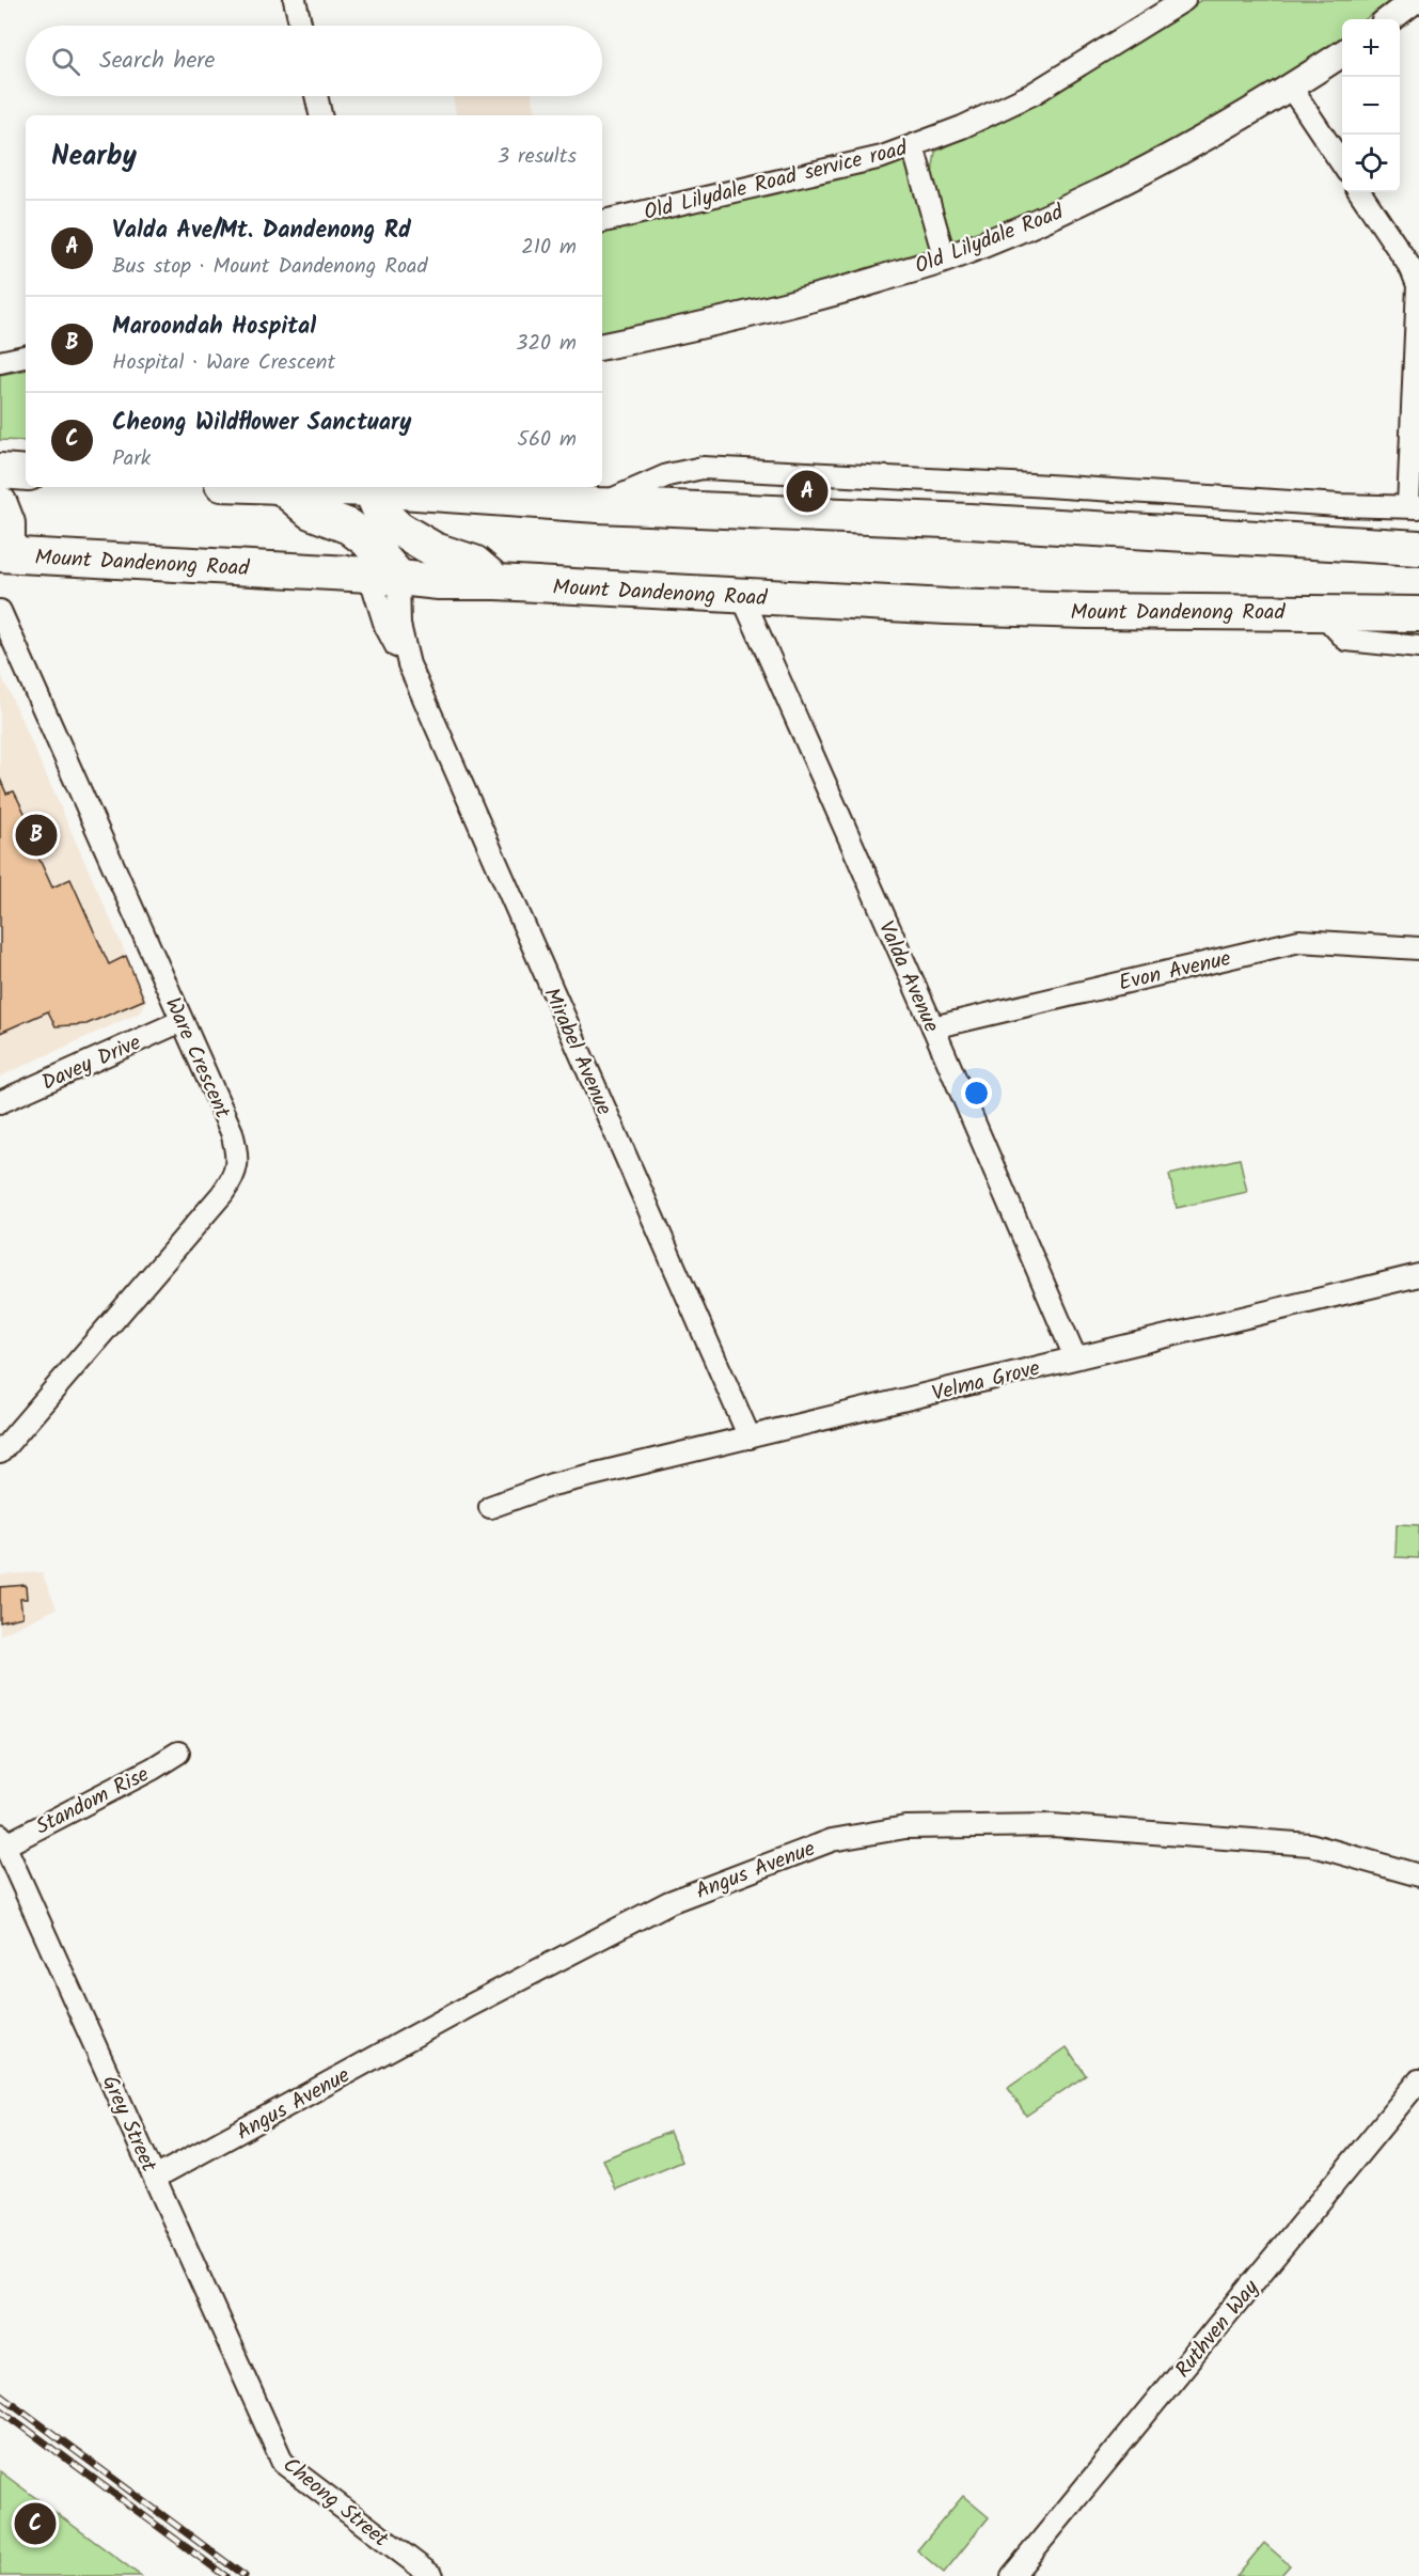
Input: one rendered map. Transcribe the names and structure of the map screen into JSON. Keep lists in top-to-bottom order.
{
  "streets": {
    "main road": ["Mount Dandenong Road"],
    "street": [
      "Old Lilydale Road service road",
      "Old Lilydale Road",
      "Evon Avenue",
      "Valda Avenue",
      "Mirabel Avenue",
      "Ware Crescent",
      "Davey Drive",
      "Velma Grove",
      "Standom Rise",
      "Angus Avenue",
      "Grey Street",
      "Ruthven Way",
      "Cheong Street"
    ]
  },
  "crossings": [
    ["Mount Dandenong Road", "Valda Avenue"],
    ["Mount Dandenong Road", "Mirabel Avenue"],
    ["Evon Avenue", "Valda Avenue"],
    ["Valda Avenue", "Velma Grove"],
    ["Mirabel Avenue", "Velma Grove"],
    ["Ware Crescent", "Davey Drive"],
    ["Standom Rise", "Grey Street"],
    ["Angus Avenue", "Grey Street"],
    ["Grey Street", "Cheong Street"]
  ],
  "page": {
    "map_buttons": ["+", "−"],
    "search": "Search here",
    "heading": ["Nearby", "3 results"],
    "list": [
      {
        "mark": "A",
        "name": "Valda Ave/Mt. Dandenong Rd",
        "note": "Bus stop · Mount Dandenong Road",
        "value": "210 m"
      },
      {
        "mark": "B",
        "name": "Maroondah Hospital",
        "note": "Hospital · Ware Crescent",
        "value": "320 m"
      },
      {
        "mark": "C",
        "name": "Cheong Wildflower Sanctuary",
        "note": "Park",
        "value": "560 m"
      }
    ],
    "pins": ["A", "B", "C"]
  }
}
